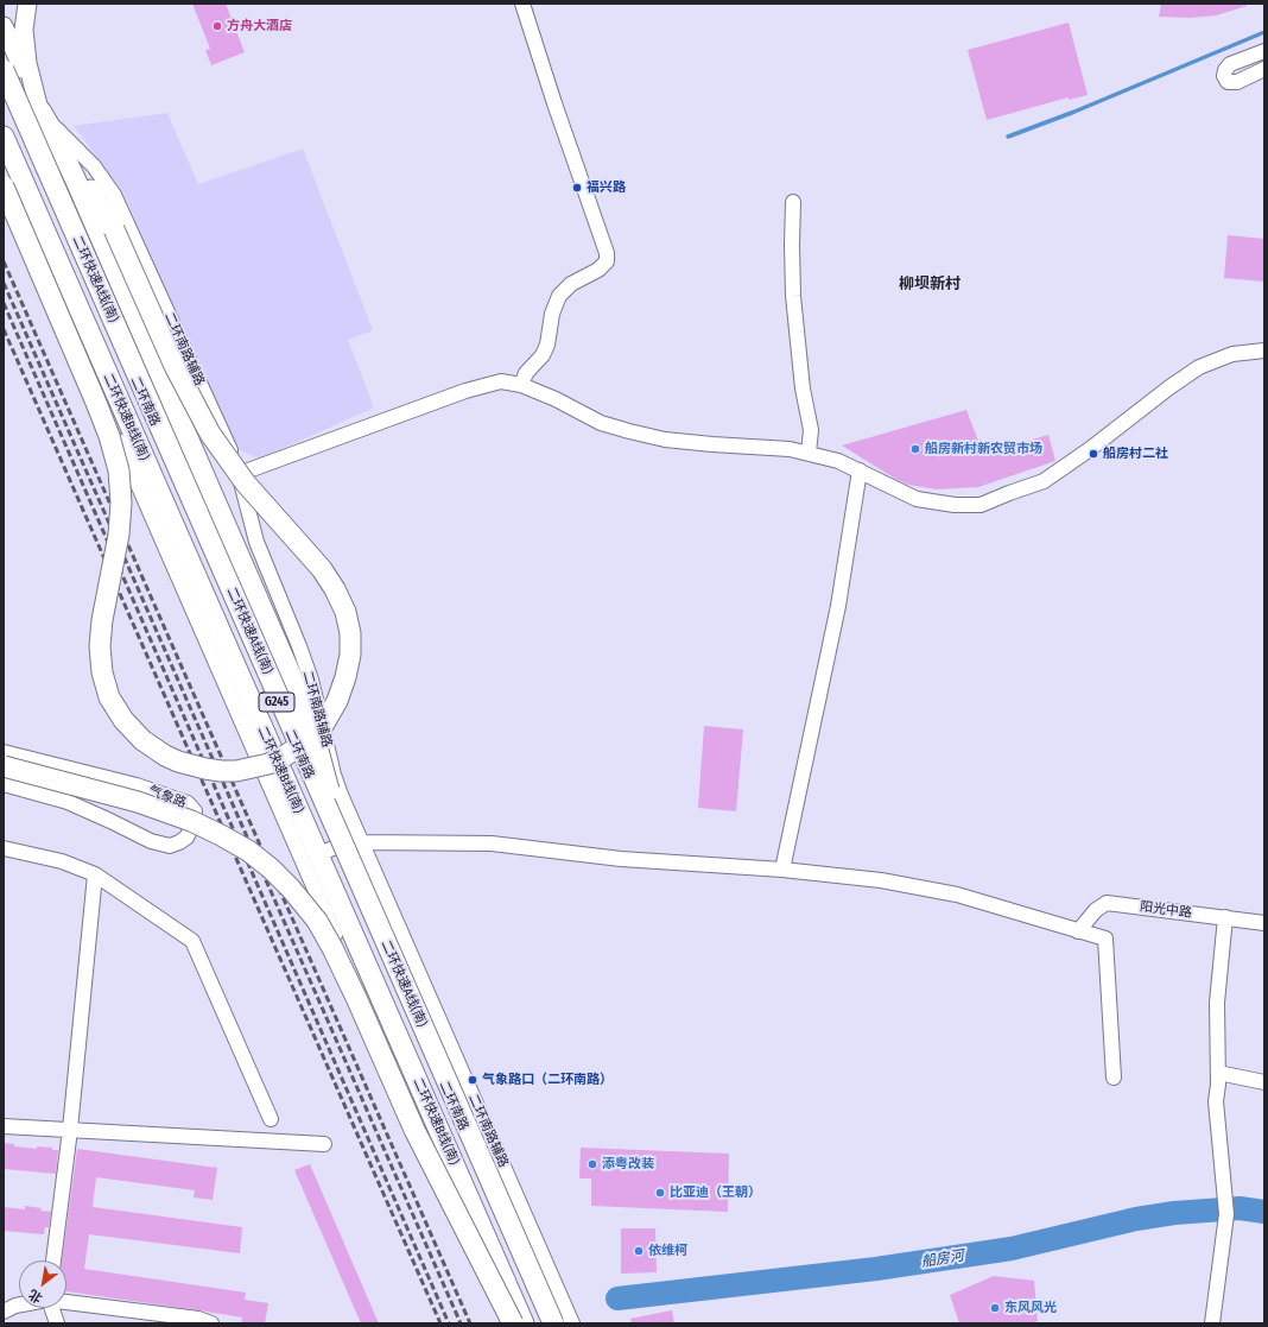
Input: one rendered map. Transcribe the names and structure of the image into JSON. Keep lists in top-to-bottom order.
{
  "streets": {
    "highway": ["二环快速A线(南)", "二环快速B线(南)"],
    "main road": ["二环南路", "G245"],
    "street": ["二环南路辅路", "气象路", "阳光中路"]
  },
  "crossings": [
    ["二环快速A线(南)", "二环南路辅路"],
    ["二环快速A线(南)", "二环南路"],
    ["二环南路辅路", "二环南路"]
  ],
  "districts": ["柳坝新村"],
  "water": ["船房河"],
  "places": [
    "方舟大酒店",
    "福兴路",
    "船房新村新农贸市场",
    "船房村二社",
    "气象路口（二环南路）",
    "添粤改装",
    "比亚迪（王朝）",
    "依维柯",
    "东风风光"
  ],
  "north": "bottom left"
}
